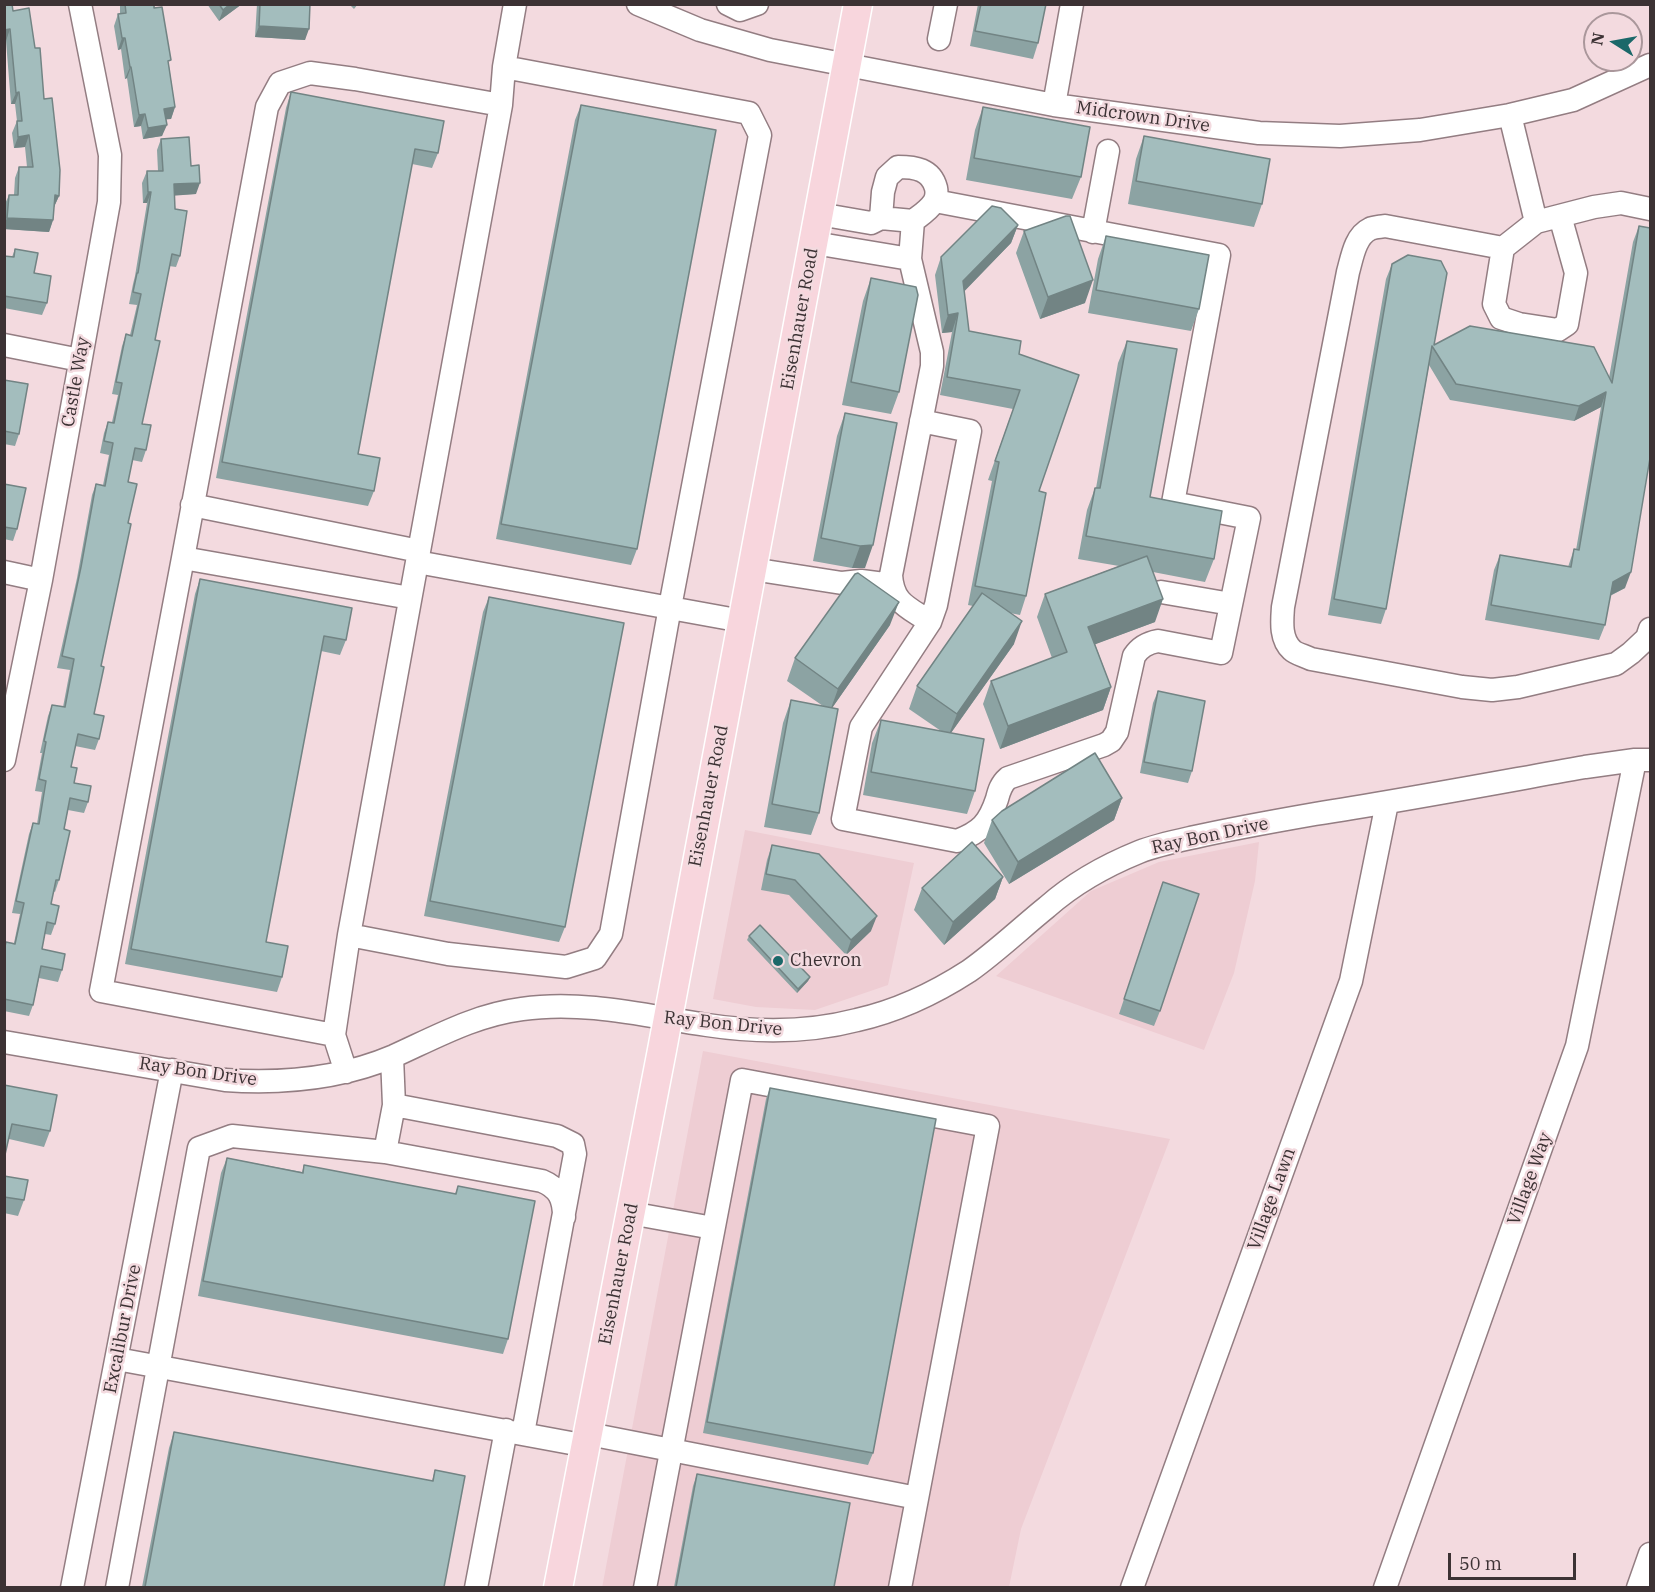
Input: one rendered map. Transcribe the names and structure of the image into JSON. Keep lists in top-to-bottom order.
{
  "streets": {
    "main road": ["Eisenhauer Road"],
    "street": [
      "Midcrown Drive",
      "Castle Way",
      "Ray Bon Drive",
      "Village Way",
      "Village Lawn",
      "Excalibur Drive"
    ]
  },
  "crossings": [
    ["Midcrown Drive", "Eisenhauer Road"],
    ["Eisenhauer Road", "Ray Bon Drive"],
    ["Ray Bon Drive", "Village Way"],
    ["Ray Bon Drive", "Village Lawn"],
    ["Ray Bon Drive", "Excalibur Drive"]
  ],
  "places": ["Chevron"],
  "scale_bar": "50 m",
  "north": "left"
}
